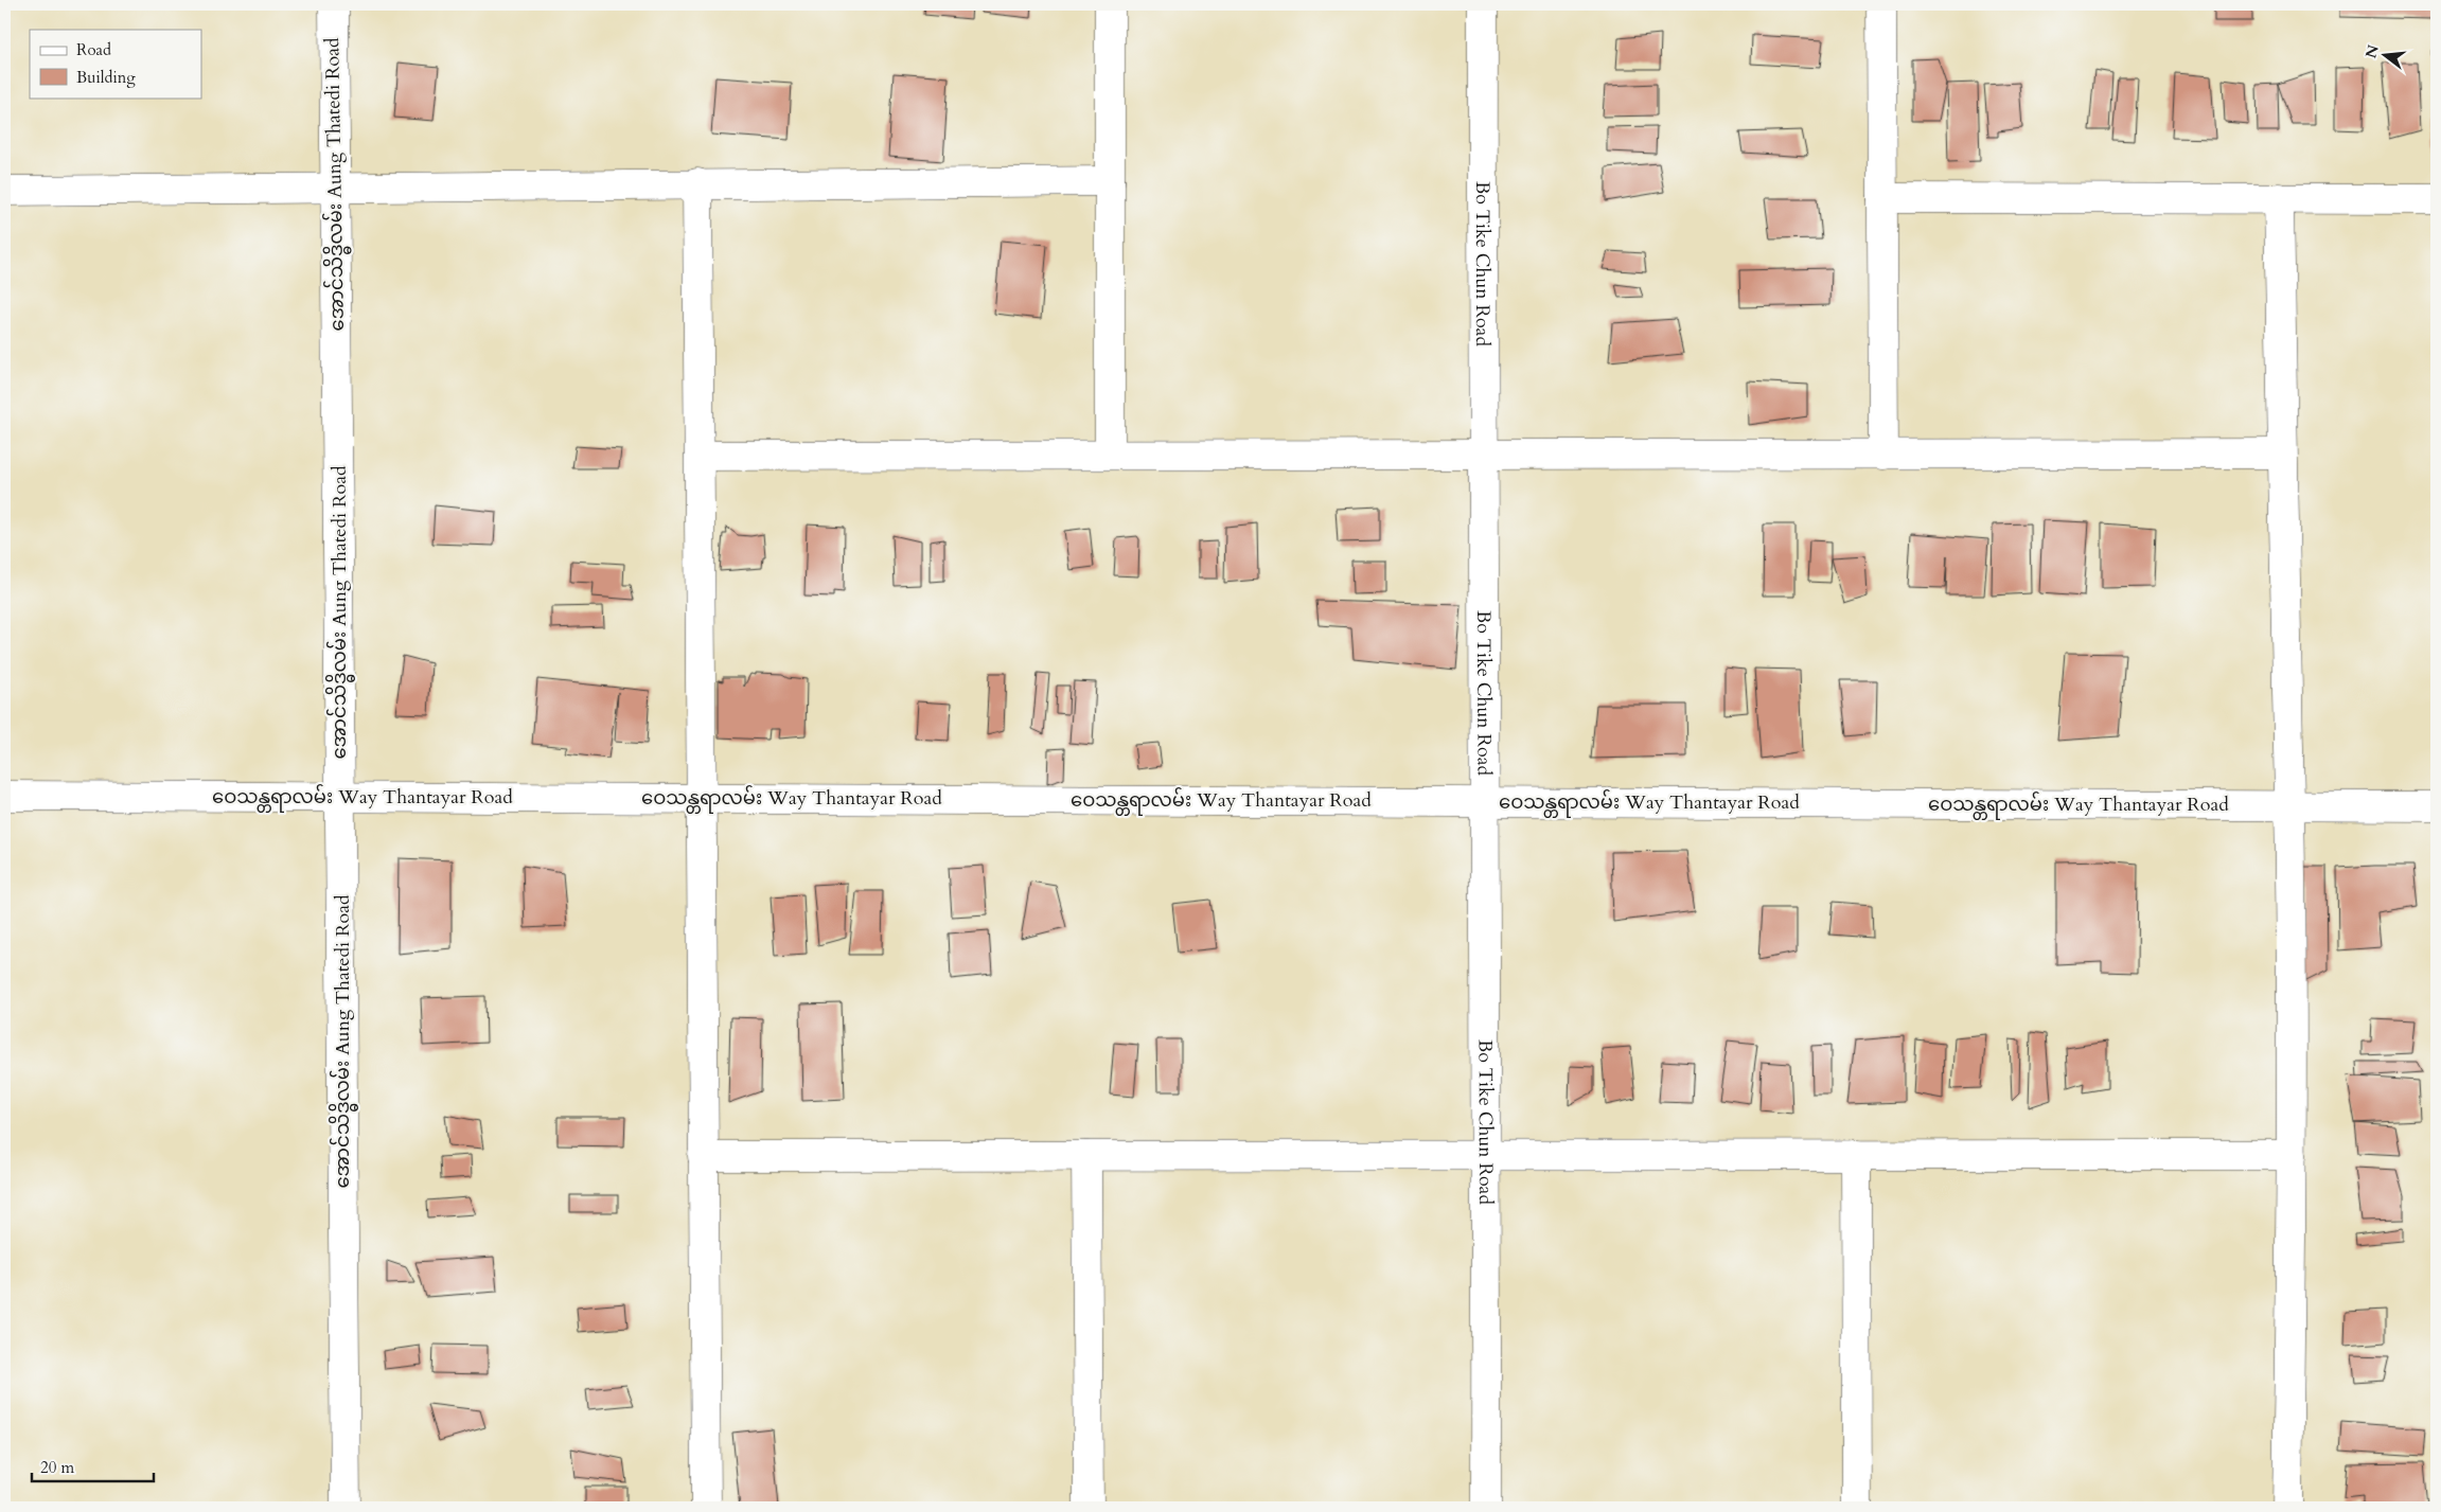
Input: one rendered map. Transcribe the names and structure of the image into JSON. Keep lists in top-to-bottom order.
{
  "streets": {
    "street": ["အောင်သိဒ္ဓိလမ်း Aung Thatedi Road", "Bo Tike Chun Road", "ဝေသန္တရာလမ်း Way Thantayar Road"]
  },
  "crossings": [
    ["အောင်သိဒ္ဓိလမ်း Aung Thatedi Road", "ဝေသန္တရာလမ်း Way Thantayar Road"],
    ["Bo Tike Chun Road", "ဝေသန္တရာလမ်း Way Thantayar Road"]
  ],
  "legend": ["Road", "Building"],
  "scale_bar": "20 m",
  "north": "left"
}
